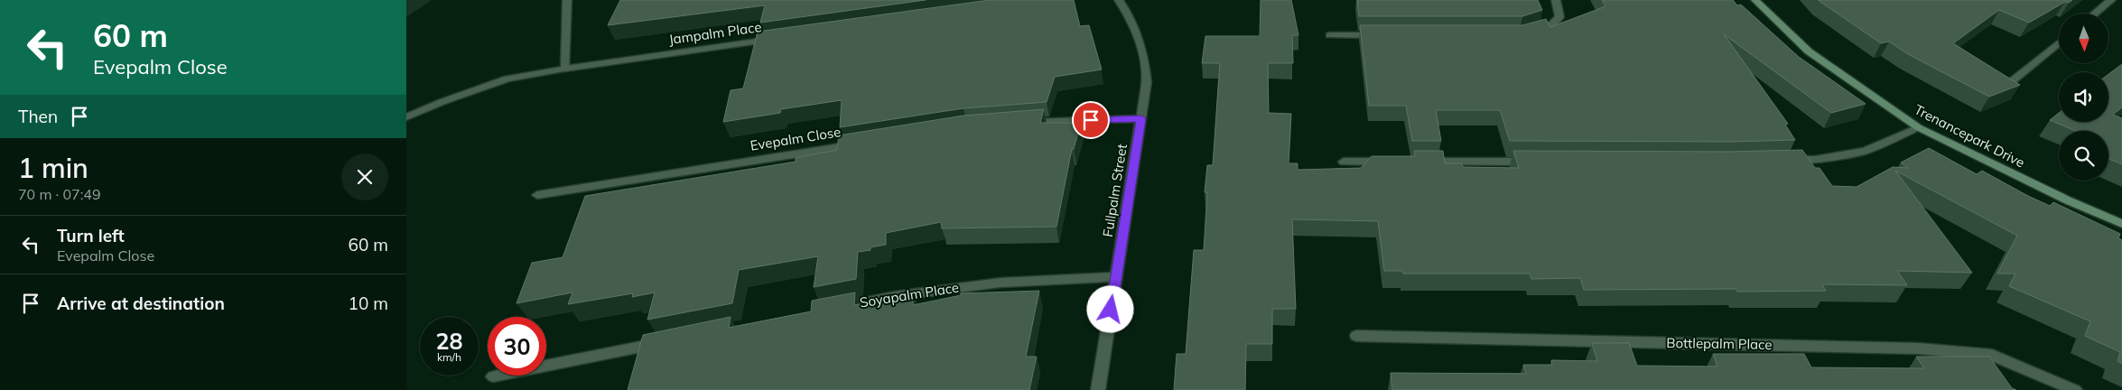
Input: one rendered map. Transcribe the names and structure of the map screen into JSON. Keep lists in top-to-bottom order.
{
  "streets": {
    "street": [
      "Jampalm Place",
      "Trenancepark Drive",
      "Evepalm Close",
      "Fullpalm Street",
      "Soyapalm Place",
      "Bottlepalm Place"
    ]
  },
  "crossings": [
    ["Fullpalm Street", "Soyapalm Place"]
  ],
  "north": "bottom",
  "page": {
    "turn": ["60 m", "Evepalm Close"],
    "then": "Then",
    "heading": ["1 min", "70 m · 07:49"],
    "list": [
      {
        "name": "Turn left",
        "note": "Evepalm Close",
        "value": "60 m"
      },
      {
        "name": "Arrive at destination",
        "value": "10 m"
      }
    ],
    "speed": "28 km/h",
    "limit": "30"
  }
}
